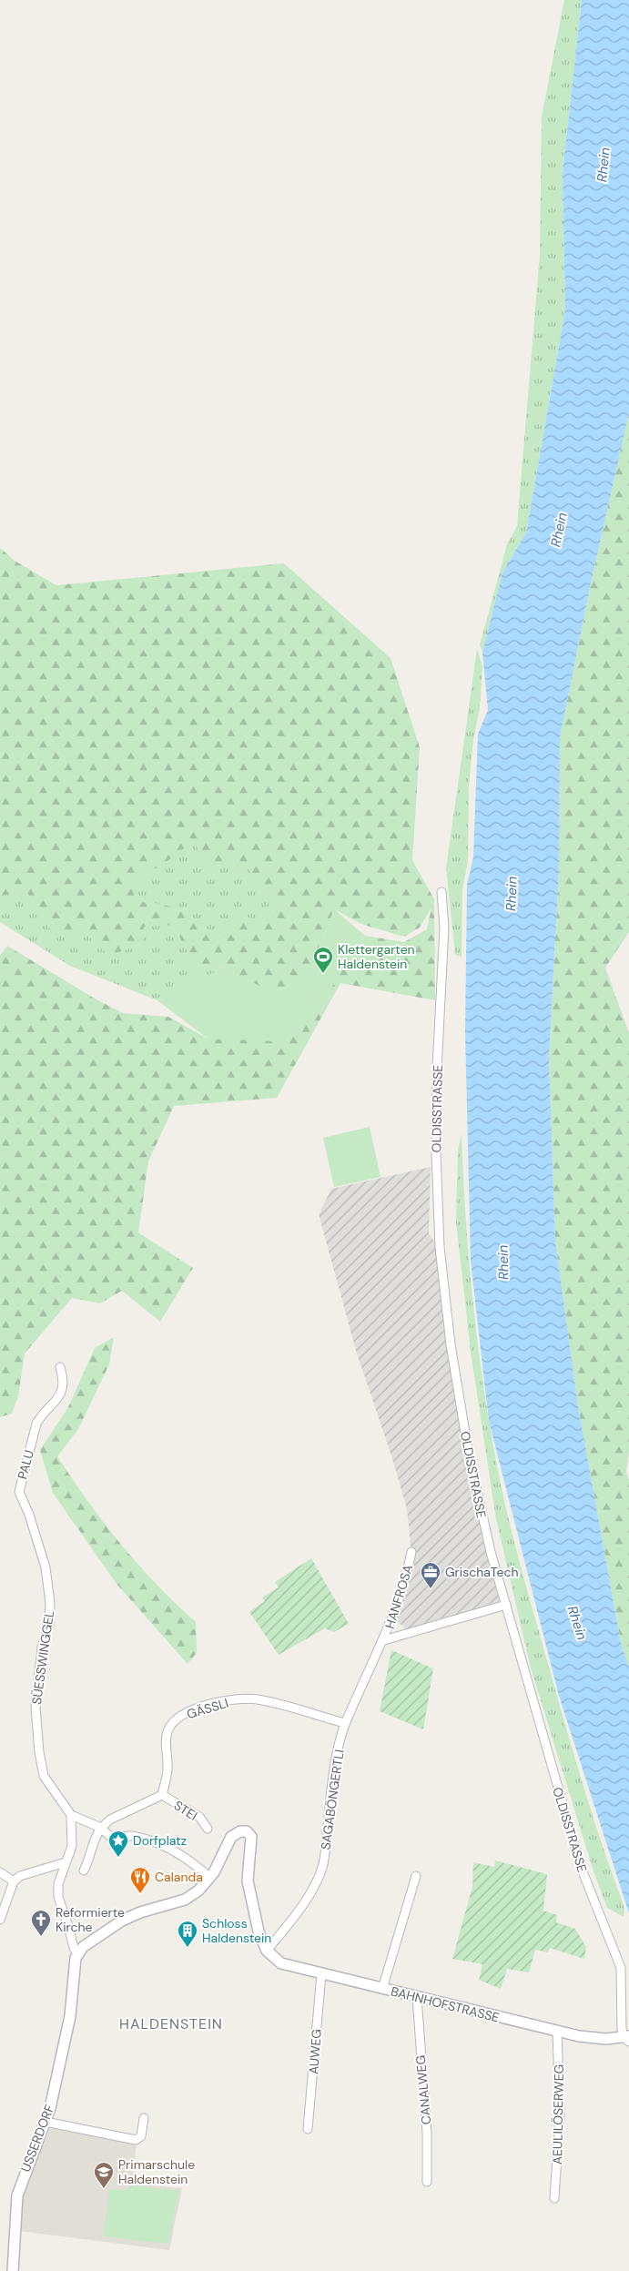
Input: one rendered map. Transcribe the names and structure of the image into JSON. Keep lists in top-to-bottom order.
{
  "streets": {
    "street": [
      "OLDISSTRASSE",
      "PALU",
      "HANFROSA",
      "SÜESSWINGGEL",
      "GÄSSLI",
      "SAGABÖNGERTLI",
      "STEI",
      "BAHNHOFSTRASSE",
      "AUWEG",
      "CANALWEG",
      "AEULILÖSERWEG",
      "USSERDORF"
    ]
  },
  "crossings": [
    ["OLDISSTRASSE", "BAHNHOFSTRASSE"],
    ["PALU", "SÜESSWINGGEL"],
    ["HANFROSA", "SAGABÖNGERTLI"],
    ["GÄSSLI", "SAGABÖNGERTLI"],
    ["GÄSSLI", "STEI"],
    ["SAGABÖNGERTLI", "BAHNHOFSTRASSE"],
    ["BAHNHOFSTRASSE", "AUWEG"],
    ["BAHNHOFSTRASSE", "CANALWEG"],
    ["BAHNHOFSTRASSE", "AEULILÖSERWEG"]
  ],
  "districts": ["HALDENSTEIN"],
  "water": ["Rhein"],
  "places": {
    "sports": ["Klettergarten Haldenstein"],
    "office": ["GrischaTech"],
    "place": ["Dorfplatz"],
    "restaurant": ["Calanda"],
    "church": ["Reformierte Kirche"],
    "building": ["Schloss Haldenstein"],
    "school or university": ["Primarschule Haldenstein"]
  }
}
